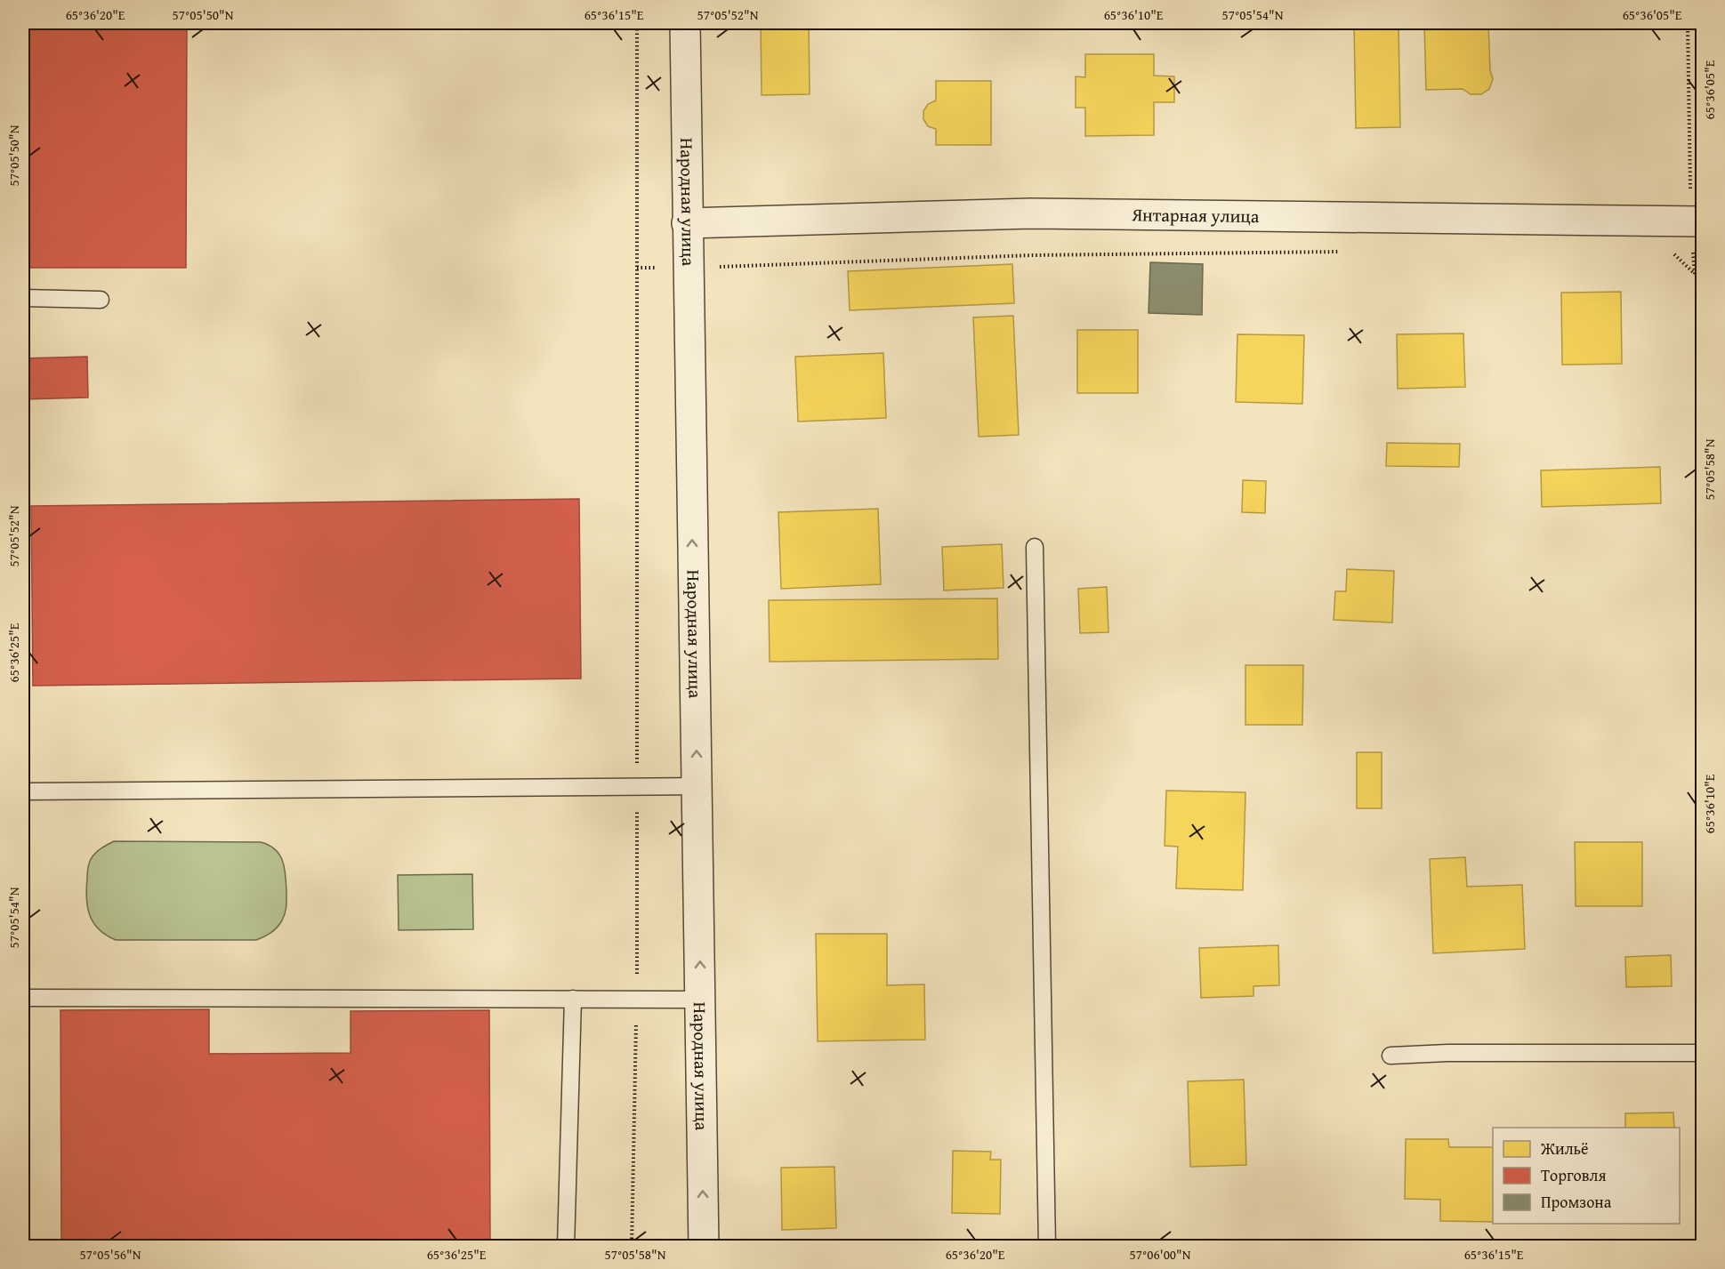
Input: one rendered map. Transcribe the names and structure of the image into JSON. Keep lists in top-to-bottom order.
{
  "streets": {
    "street": ["Народная улица", "Янтарная улица"]
  },
  "crossings": [
    ["Народная улица", "Янтарная улица"]
  ],
  "one_way": ["Народная улица"],
  "legend": ["Жильё", "Торговля", "Промзона"],
  "coordinates": [
    "65°36'20\"E",
    "57°05'50\"N",
    "65°36'15\"E",
    "57°05'52\"N",
    "65°36'10\"E",
    "57°05'54\"N",
    "65°36'05\"E",
    "57°05'58\"N",
    "65°36'25\"E",
    "57°05'56\"N",
    "57°06'00\"N"
  ]
}
